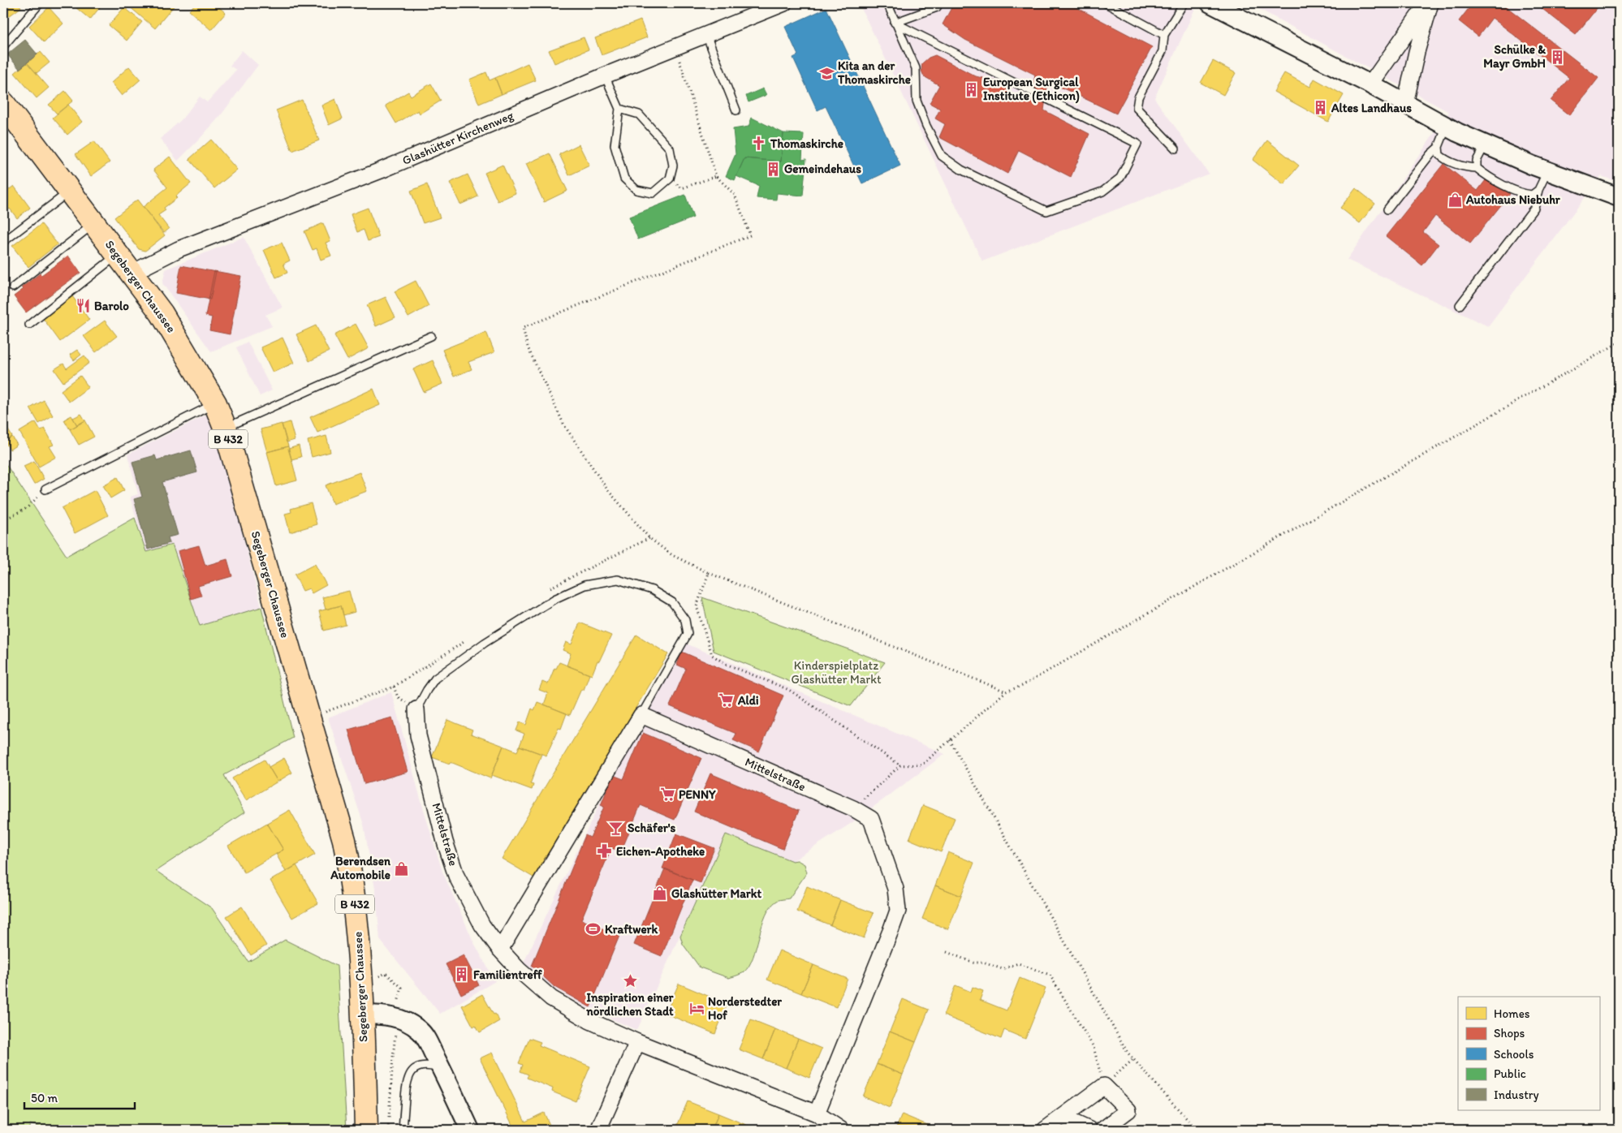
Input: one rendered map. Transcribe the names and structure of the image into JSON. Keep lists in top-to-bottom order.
{
  "streets": {
    "main road": ["Segeberger Chaussee", "B 432"],
    "street": ["Glashütter Kirchenweg", "Mittelstraße"]
  },
  "crossings": [
    ["Glashütter Kirchenweg", "Segeberger Chaussee"]
  ],
  "parks": ["Kinderspielplatz Glashütter Markt"],
  "places": {
    "building": [
      "Schülke & Mayr GmbH",
      "European Surgical Institute (Ethicon)",
      "Altes Landhaus",
      "Gemeindehaus",
      "Familientreff"
    ],
    "school or university": ["Kita an der Thomaskirche"],
    "church": ["Thomaskirche"],
    "shop": ["Autohaus Niebuhr", "Berendsen Automobile", "Glashütter Markt"],
    "restaurant": ["Barolo"],
    "supermarket": ["Aldi", "PENNY"],
    "bar": ["Schäfer's"],
    "pharmacy": ["Eichen-Apotheke"],
    "sports": ["Kraftwerk"],
    "place": ["Inspiration einer nördlichen Stadt"],
    "hotel": ["Norderstedter Hof"]
  },
  "legend": [
    "Homes",
    "Shops",
    "Schools",
    "Public",
    "Industry"
  ],
  "scale_bar": "50 m"
}
